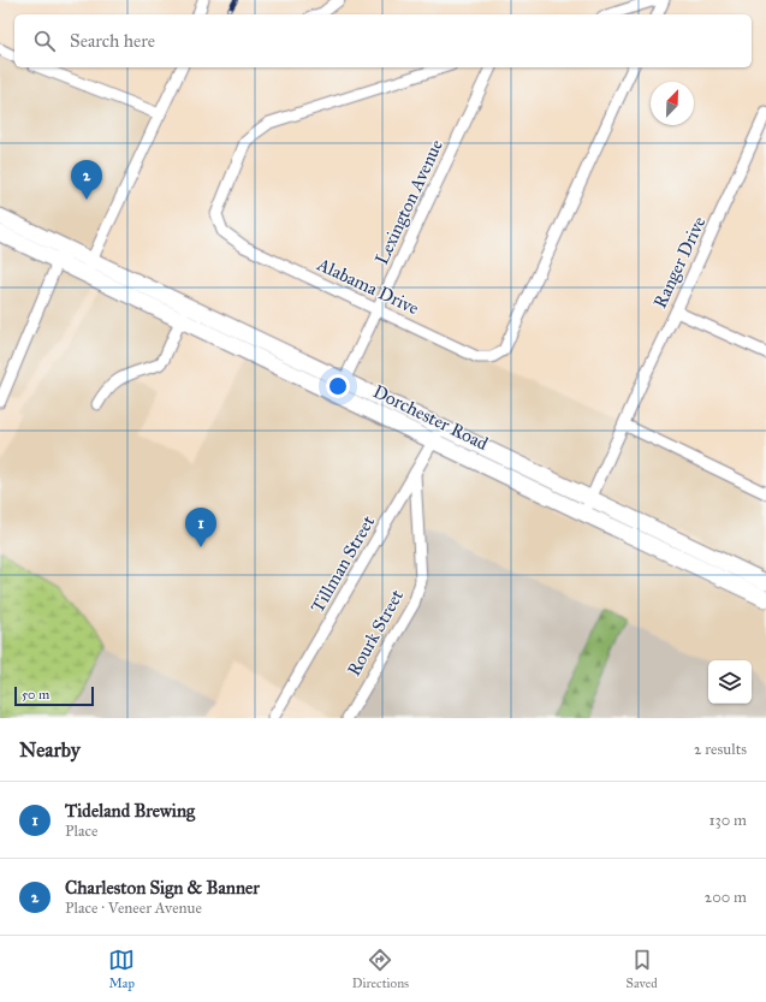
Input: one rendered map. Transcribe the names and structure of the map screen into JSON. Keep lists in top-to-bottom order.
{
  "streets": {
    "main road": ["Dorchester Road"],
    "street": [
      "Lexington Avenue",
      "Ranger Drive",
      "Alabama Drive",
      "Tillman Street",
      "Rourk Street"
    ]
  },
  "crossings": [
    ["Lexington Avenue", "Alabama Drive"],
    ["Lexington Avenue", "Dorchester Road"],
    ["Ranger Drive", "Dorchester Road"],
    ["Dorchester Road", "Tillman Street"],
    ["Tillman Street", "Rourk Street"]
  ],
  "scale_bar": "50 m",
  "north": "top right",
  "page": {
    "search": "Search here",
    "pins": ["2", "1"],
    "scale": "50 m",
    "heading": ["Nearby", "2 results"],
    "list": [
      {
        "mark": "1",
        "name": "Tideland Brewing",
        "note": "Place",
        "value": "130 m"
      },
      {
        "mark": "2",
        "name": "Charleston Sign & Banner",
        "note": "Place · Veneer Avenue",
        "value": "200 m"
      }
    ],
    "nav": ["Map", "Directions", "Saved"]
  }
}
